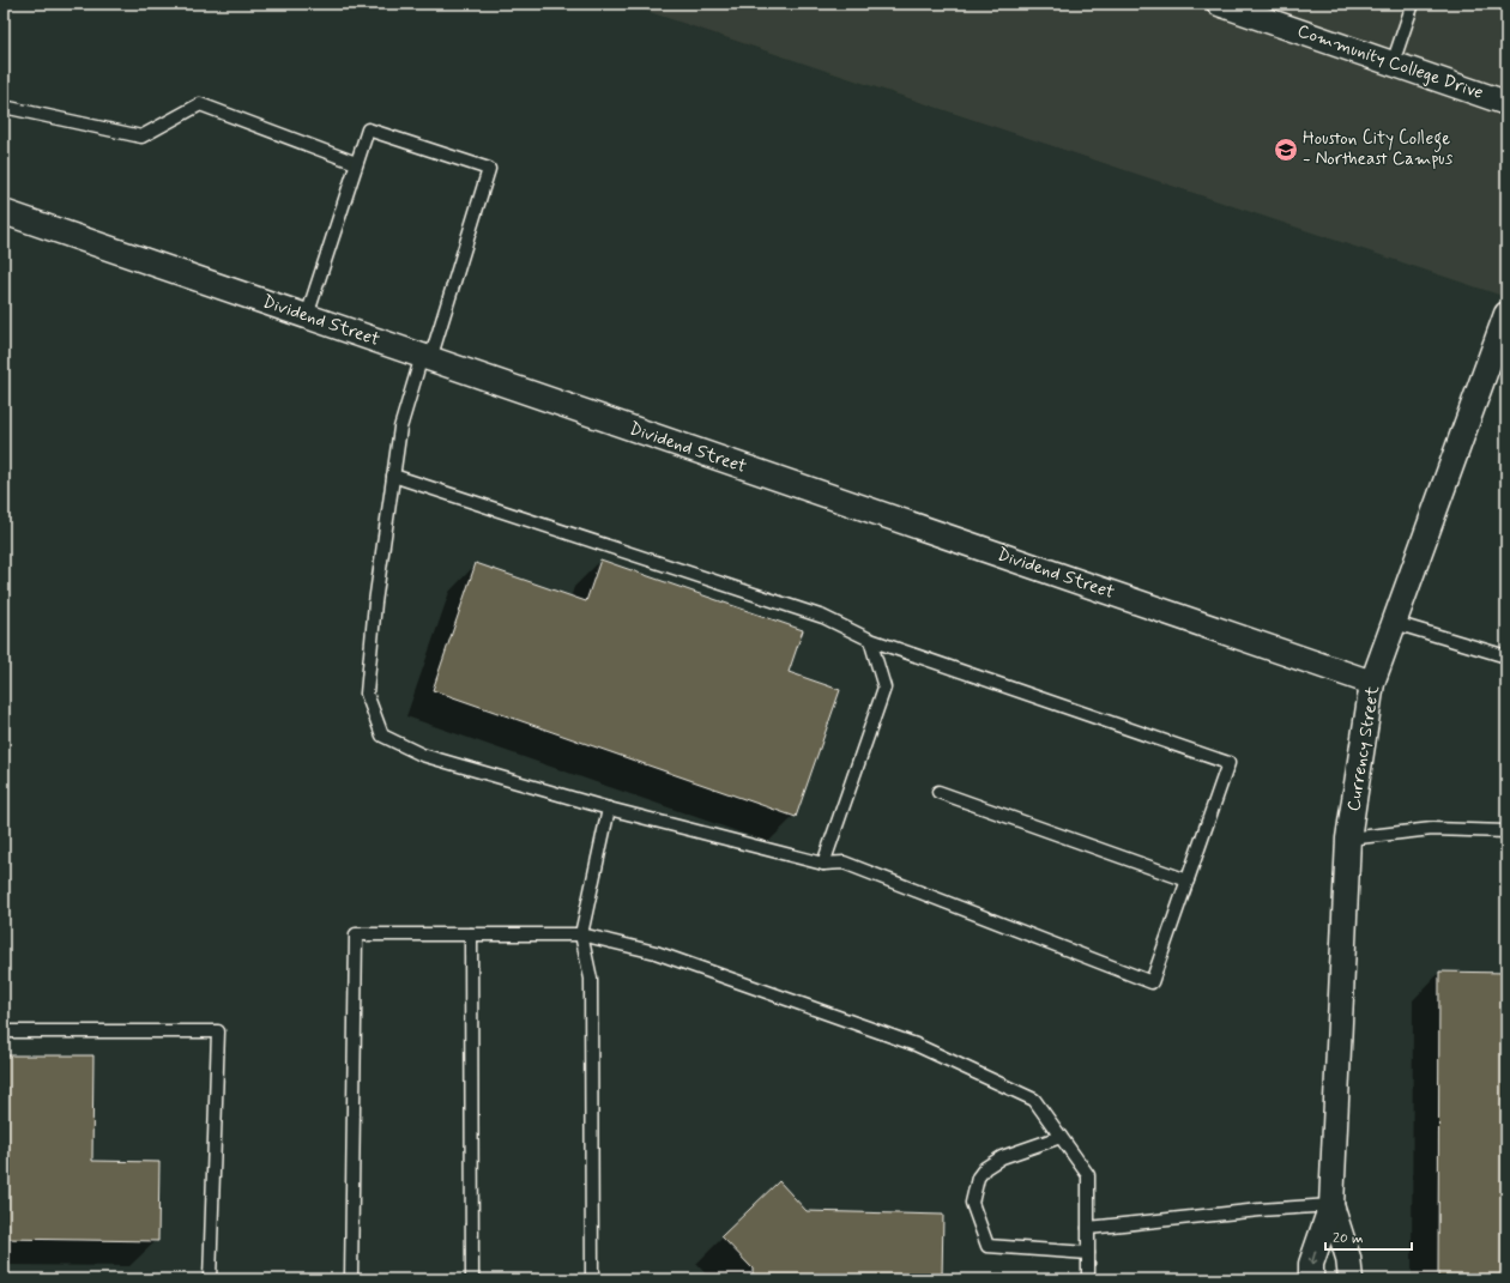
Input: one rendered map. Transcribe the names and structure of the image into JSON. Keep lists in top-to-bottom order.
{
  "streets": {
    "street": ["Community College Drive", "Dividend Street", "Currency Street"]
  },
  "crossings": [
    ["Dividend Street", "Currency Street"]
  ],
  "places": {
    "school or university": ["Houston City College - Northeast Campus"]
  },
  "scale_bar": "20 m"
}
